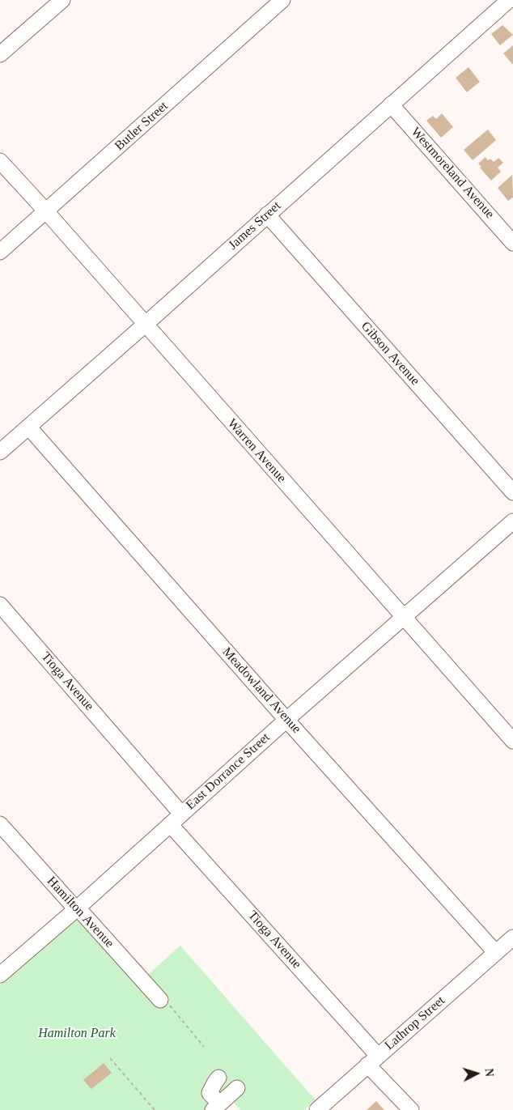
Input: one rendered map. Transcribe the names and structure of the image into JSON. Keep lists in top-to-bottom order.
{
  "streets": {
    "street": [
      "Butler Street",
      "Westmoreland Avenue",
      "James Street",
      "Gibson Avenue",
      "Warren Avenue",
      "Tioga Avenue",
      "Meadowland Avenue",
      "East Dorrance Street",
      "Hamilton Avenue",
      "Lathrop Street"
    ]
  },
  "crossings": [
    ["Butler Street", "Warren Avenue"],
    ["Westmoreland Avenue", "James Street"],
    ["James Street", "Gibson Avenue"],
    ["James Street", "Warren Avenue"],
    ["James Street", "Meadowland Avenue"],
    ["Warren Avenue", "East Dorrance Street"],
    ["Tioga Avenue", "East Dorrance Street"],
    ["Tioga Avenue", "Lathrop Street"],
    ["Meadowland Avenue", "East Dorrance Street"],
    ["Meadowland Avenue", "Lathrop Street"],
    ["East Dorrance Street", "Hamilton Avenue"]
  ],
  "parks": ["Hamilton Park"],
  "north": "right"
}
